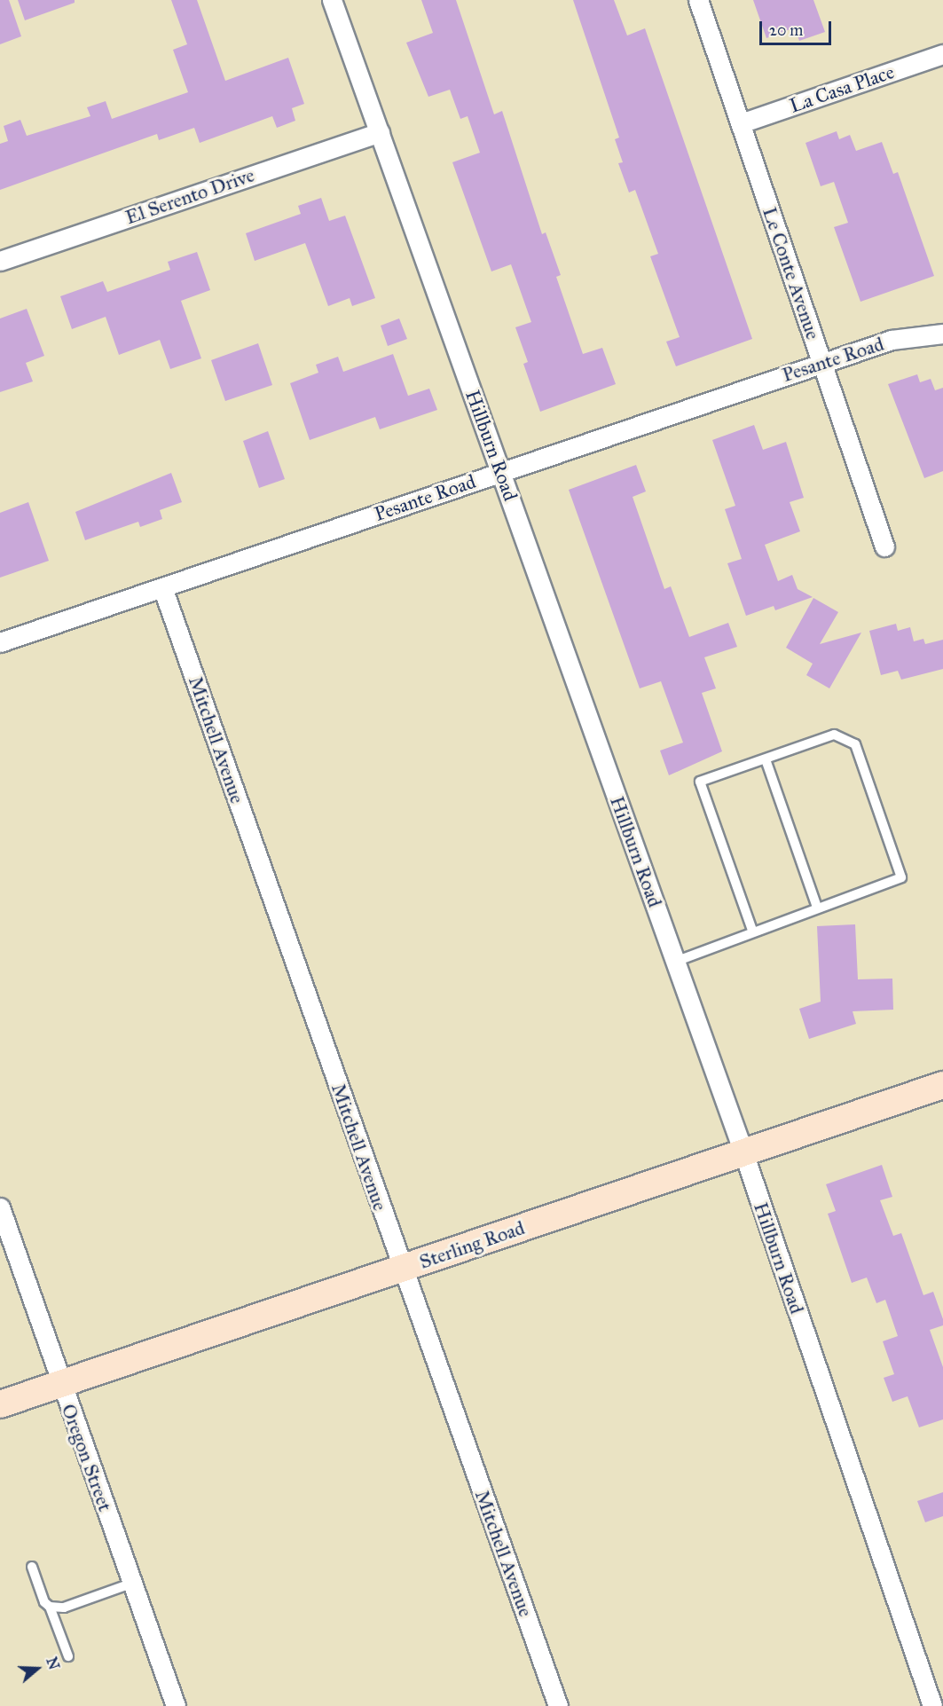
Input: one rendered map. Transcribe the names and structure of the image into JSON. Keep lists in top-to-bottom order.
{
  "streets": {
    "street": [
      "La Casa Place",
      "El Serento Drive",
      "Le Conte Avenue",
      "Pesante Road",
      "Hillburn Road",
      "Mitchell Avenue",
      "Sterling Road",
      "Oregon Street"
    ]
  },
  "crossings": [
    ["La Casa Place", "Le Conte Avenue"],
    ["El Serento Drive", "Hillburn Road"],
    ["Le Conte Avenue", "Pesante Road"],
    ["Pesante Road", "Hillburn Road"],
    ["Pesante Road", "Mitchell Avenue"],
    ["Hillburn Road", "Sterling Road"],
    ["Mitchell Avenue", "Sterling Road"],
    ["Sterling Road", "Oregon Street"]
  ],
  "scale_bar": "20 m",
  "north": "right"
}
